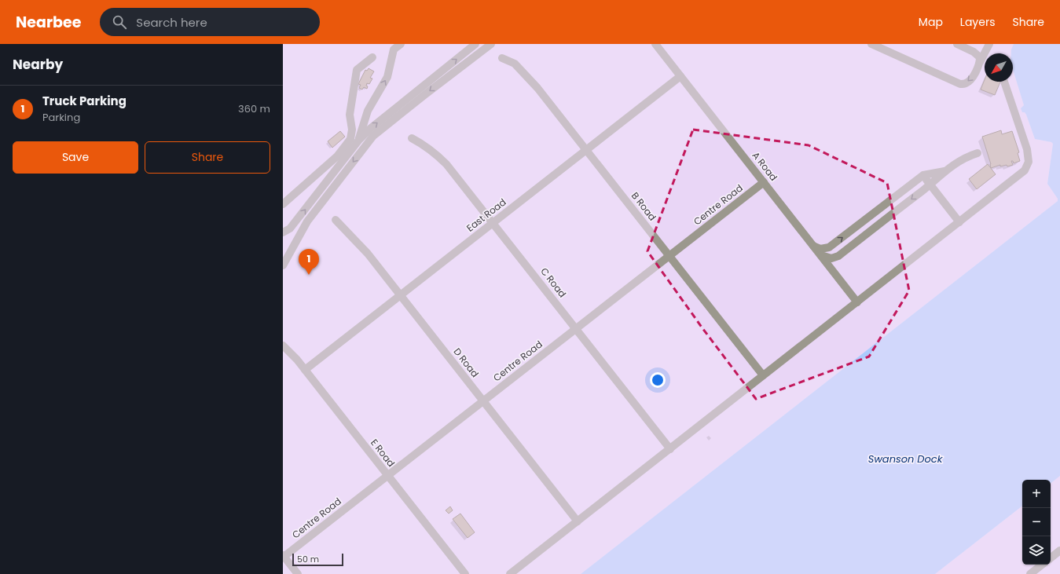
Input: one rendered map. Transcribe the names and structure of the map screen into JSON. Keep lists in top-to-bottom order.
{
  "streets": {
    "lane": [
      "A Road",
      "Centre Road",
      "B Road",
      "East Road",
      "C Road",
      "D Road",
      "E Road"
    ]
  },
  "crossings": [
    ["A Road", "Centre Road"],
    ["A Road", "East Road"],
    ["Centre Road", "B Road"],
    ["Centre Road", "C Road"],
    ["Centre Road", "D Road"],
    ["Centre Road", "E Road"],
    ["B Road", "East Road"],
    ["East Road", "C Road"],
    ["East Road", "D Road"],
    ["East Road", "E Road"]
  ],
  "water": ["Swanson Dock"],
  "scale_bar": "50 m",
  "north": "bottom left",
  "page": {
    "header": "Nearbee",
    "search": "Search here",
    "nav": ["Map", "Layers", "Share"],
    "heading": "Nearby",
    "list": [
      {
        "mark": "1",
        "name": "Truck Parking",
        "note": "Parking",
        "value": "360 m"
      }
    ],
    "buttons": ["Save", "Share"],
    "pins": "1",
    "map_buttons": ["+", "−"],
    "scale": "50 m"
  }
}
